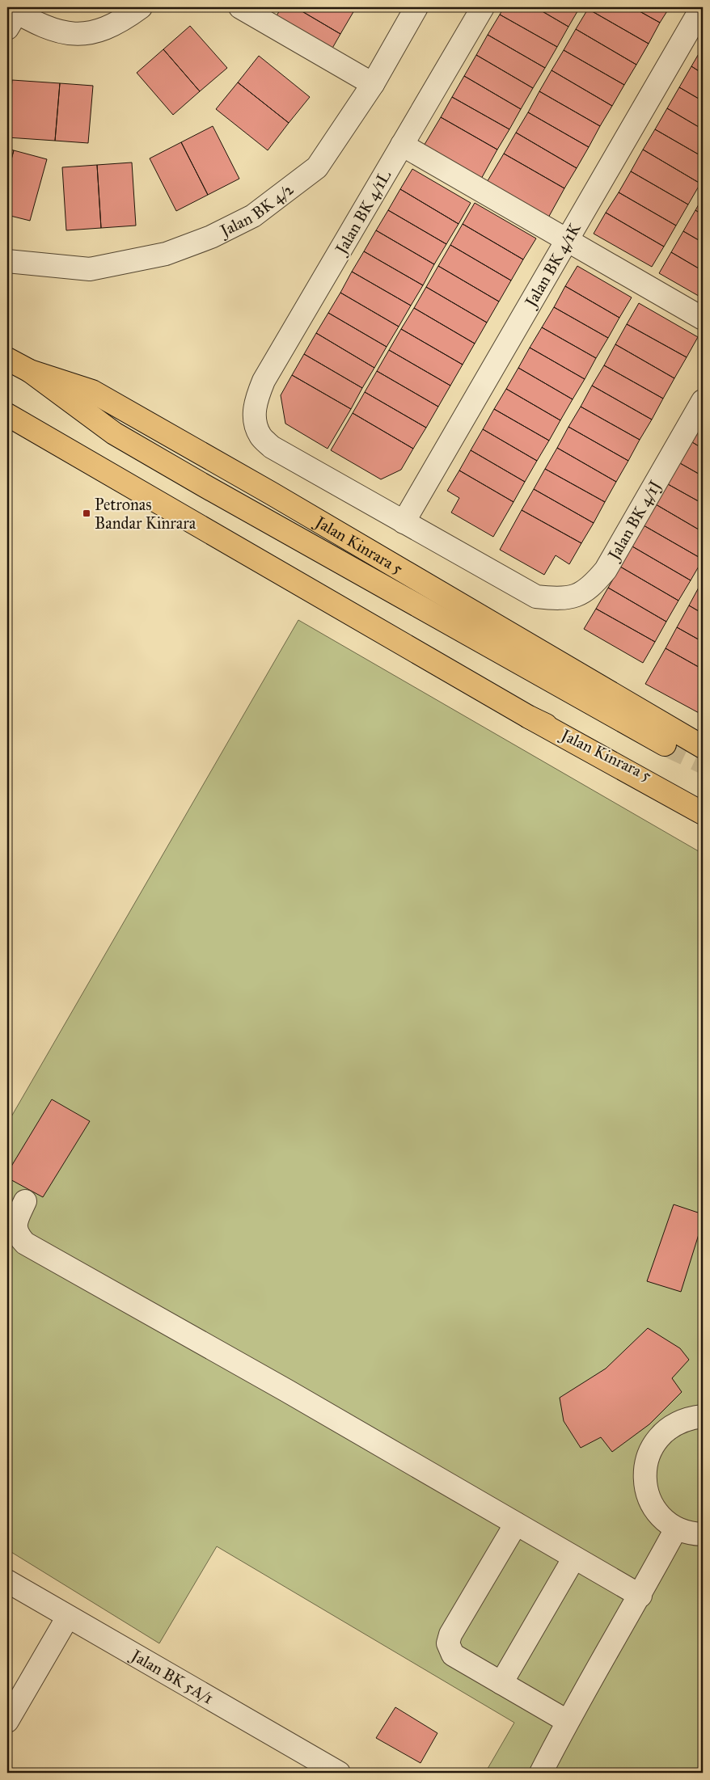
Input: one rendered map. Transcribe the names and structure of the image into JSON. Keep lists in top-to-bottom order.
{
  "streets": {
    "main road": ["Jalan Kinrara 5"],
    "street": [
      "Jalan BK 4/2",
      "Jalan BK 4/1L",
      "Jalan BK 4/1K",
      "Jalan BK 4/1J",
      "Jalan BK 5A/1"
    ]
  },
  "crossings": [
    ["Jalan BK 4/1L", "Jalan BK 4/1K"],
    ["Jalan BK 4/1L", "Jalan BK 4/1J"],
    ["Jalan BK 4/1K", "Jalan BK 4/1J"]
  ],
  "places": {
    "transit": ["Petronas Bandar Kinrara"]
  }
}
